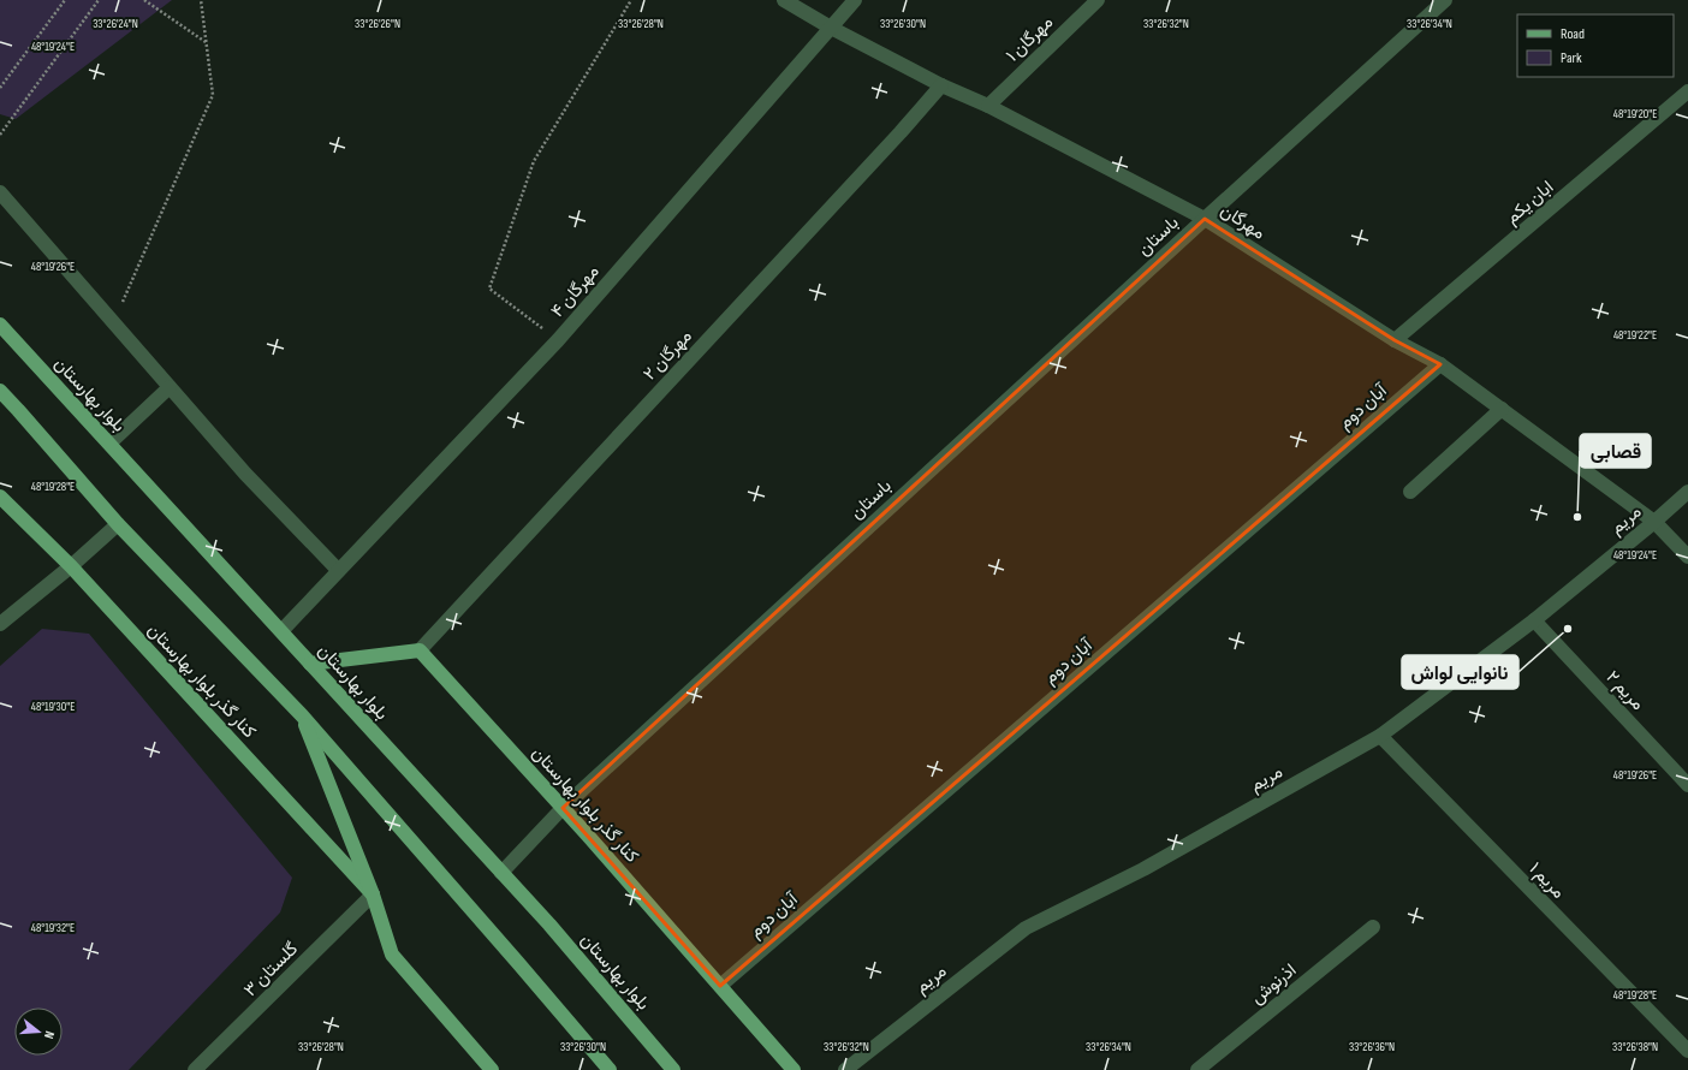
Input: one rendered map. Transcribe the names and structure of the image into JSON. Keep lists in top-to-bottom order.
{
  "streets": {
    "main road": ["بلوار بهارستان", "کنار گذر بلوار بهارستان"],
    "street": [
      "مهرگان ۱",
      "ابان یکم",
      "مهرگان",
      "باستان",
      "مهرگان ۴",
      "مهرگان ۲",
      "آبان دوم",
      "مریم",
      "مریم ۲",
      "مریم ۱",
      "گلستان ۳",
      "اذرنوش"
    ]
  },
  "crossings": [
    ["مهرگان ۱", "مهرگان"],
    ["ابان یکم", "مهرگان"],
    ["مهرگان", "باستان"],
    ["مهرگان", "مهرگان ۴"],
    ["مهرگان", "مهرگان ۲"],
    ["مهرگان", "آبان دوم"],
    ["مهرگان", "مریم"],
    ["باستان", "بلوار بهارستان"],
    ["باستان", "کنار گذر بلوار بهارستان"],
    ["مهرگان ۴", "بلوار بهارستان"],
    ["مهرگان ۲", "کنار گذر بلوار بهارستان"],
    ["آبان دوم", "کنار گذر بلوار بهارستان"],
    ["مریم", "مریم ۲"],
    ["مریم", "مریم ۱"],
    ["کنار گذر بلوار بهارستان", "گلستان ۳"]
  ],
  "places": ["قصابی", "نانوایی لواش"],
  "legend": ["Road", "Park"],
  "north": "right",
  "coordinates": [
    "33°26'24\"N",
    "33°26'26\"N",
    "33°26'28\"N",
    "33°26'30\"N",
    "33°26'32\"N",
    "33°26'34\"N",
    "48°19'24\"E",
    "48°19'20\"E",
    "48°19'26\"E",
    "48°19'22\"E",
    "48°19'28\"E",
    "48°19'30\"E",
    "48°19'32\"E",
    "33°26'36\"N",
    "33°26'38\"N"
  ]
}
